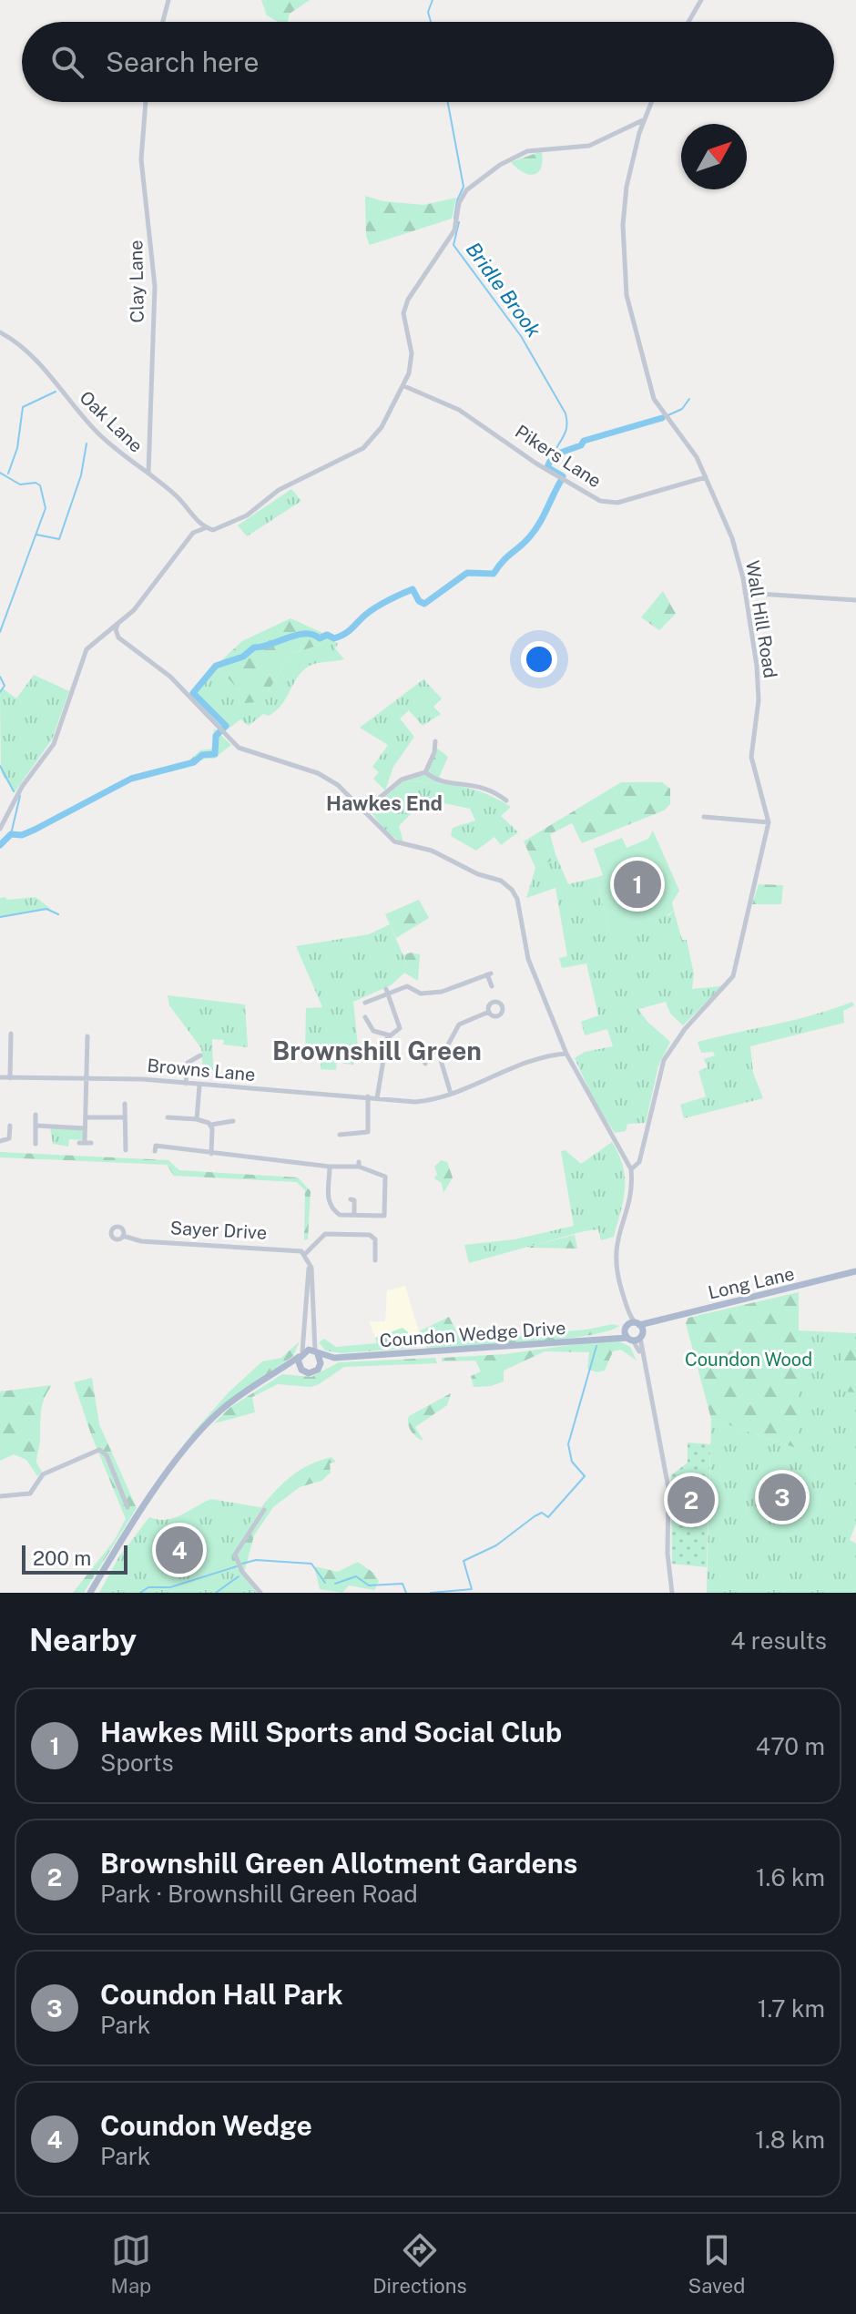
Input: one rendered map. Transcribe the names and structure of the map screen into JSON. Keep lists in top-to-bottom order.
{
  "streets": {
    "main road": ["Long Lane", "Coundon Wedge Drive"],
    "street": [
      "Clay Lane",
      "Oak Lane",
      "Pikers Lane",
      "Wall Hill Road",
      "Browns Lane",
      "Sayer Drive"
    ]
  },
  "crossings": [
    ["Clay Lane", "Oak Lane"],
    ["Pikers Lane", "Wall Hill Road"],
    ["Wall Hill Road", "Long Lane"],
    ["Wall Hill Road", "Coundon Wedge Drive"],
    ["Long Lane", "Coundon Wedge Drive"]
  ],
  "districts": ["Hawkes End", "Brownshill Green"],
  "water": ["Bridle Brook"],
  "parks": ["Coundon Wood"],
  "scale_bar": "200 m",
  "north": "top right",
  "page": {
    "search": "Search here",
    "pins": [
      "1",
      "3",
      "2",
      "4"
    ],
    "scale": "200 m",
    "heading": ["Nearby", "4 results"],
    "list": [
      {
        "mark": "1",
        "name": "Hawkes Mill Sports and Social Club",
        "note": "Sports",
        "value": "470 m"
      },
      {
        "mark": "2",
        "name": "Brownshill Green Allotment Gardens",
        "note": "Park · Brownshill Green Road",
        "value": "1.6 km"
      },
      {
        "mark": "3",
        "name": "Coundon Hall Park",
        "note": "Park",
        "value": "1.7 km"
      },
      {
        "mark": "4",
        "name": "Coundon Wedge",
        "note": "Park",
        "value": "1.8 km"
      }
    ],
    "nav": ["Map", "Directions", "Saved"]
  }
}
